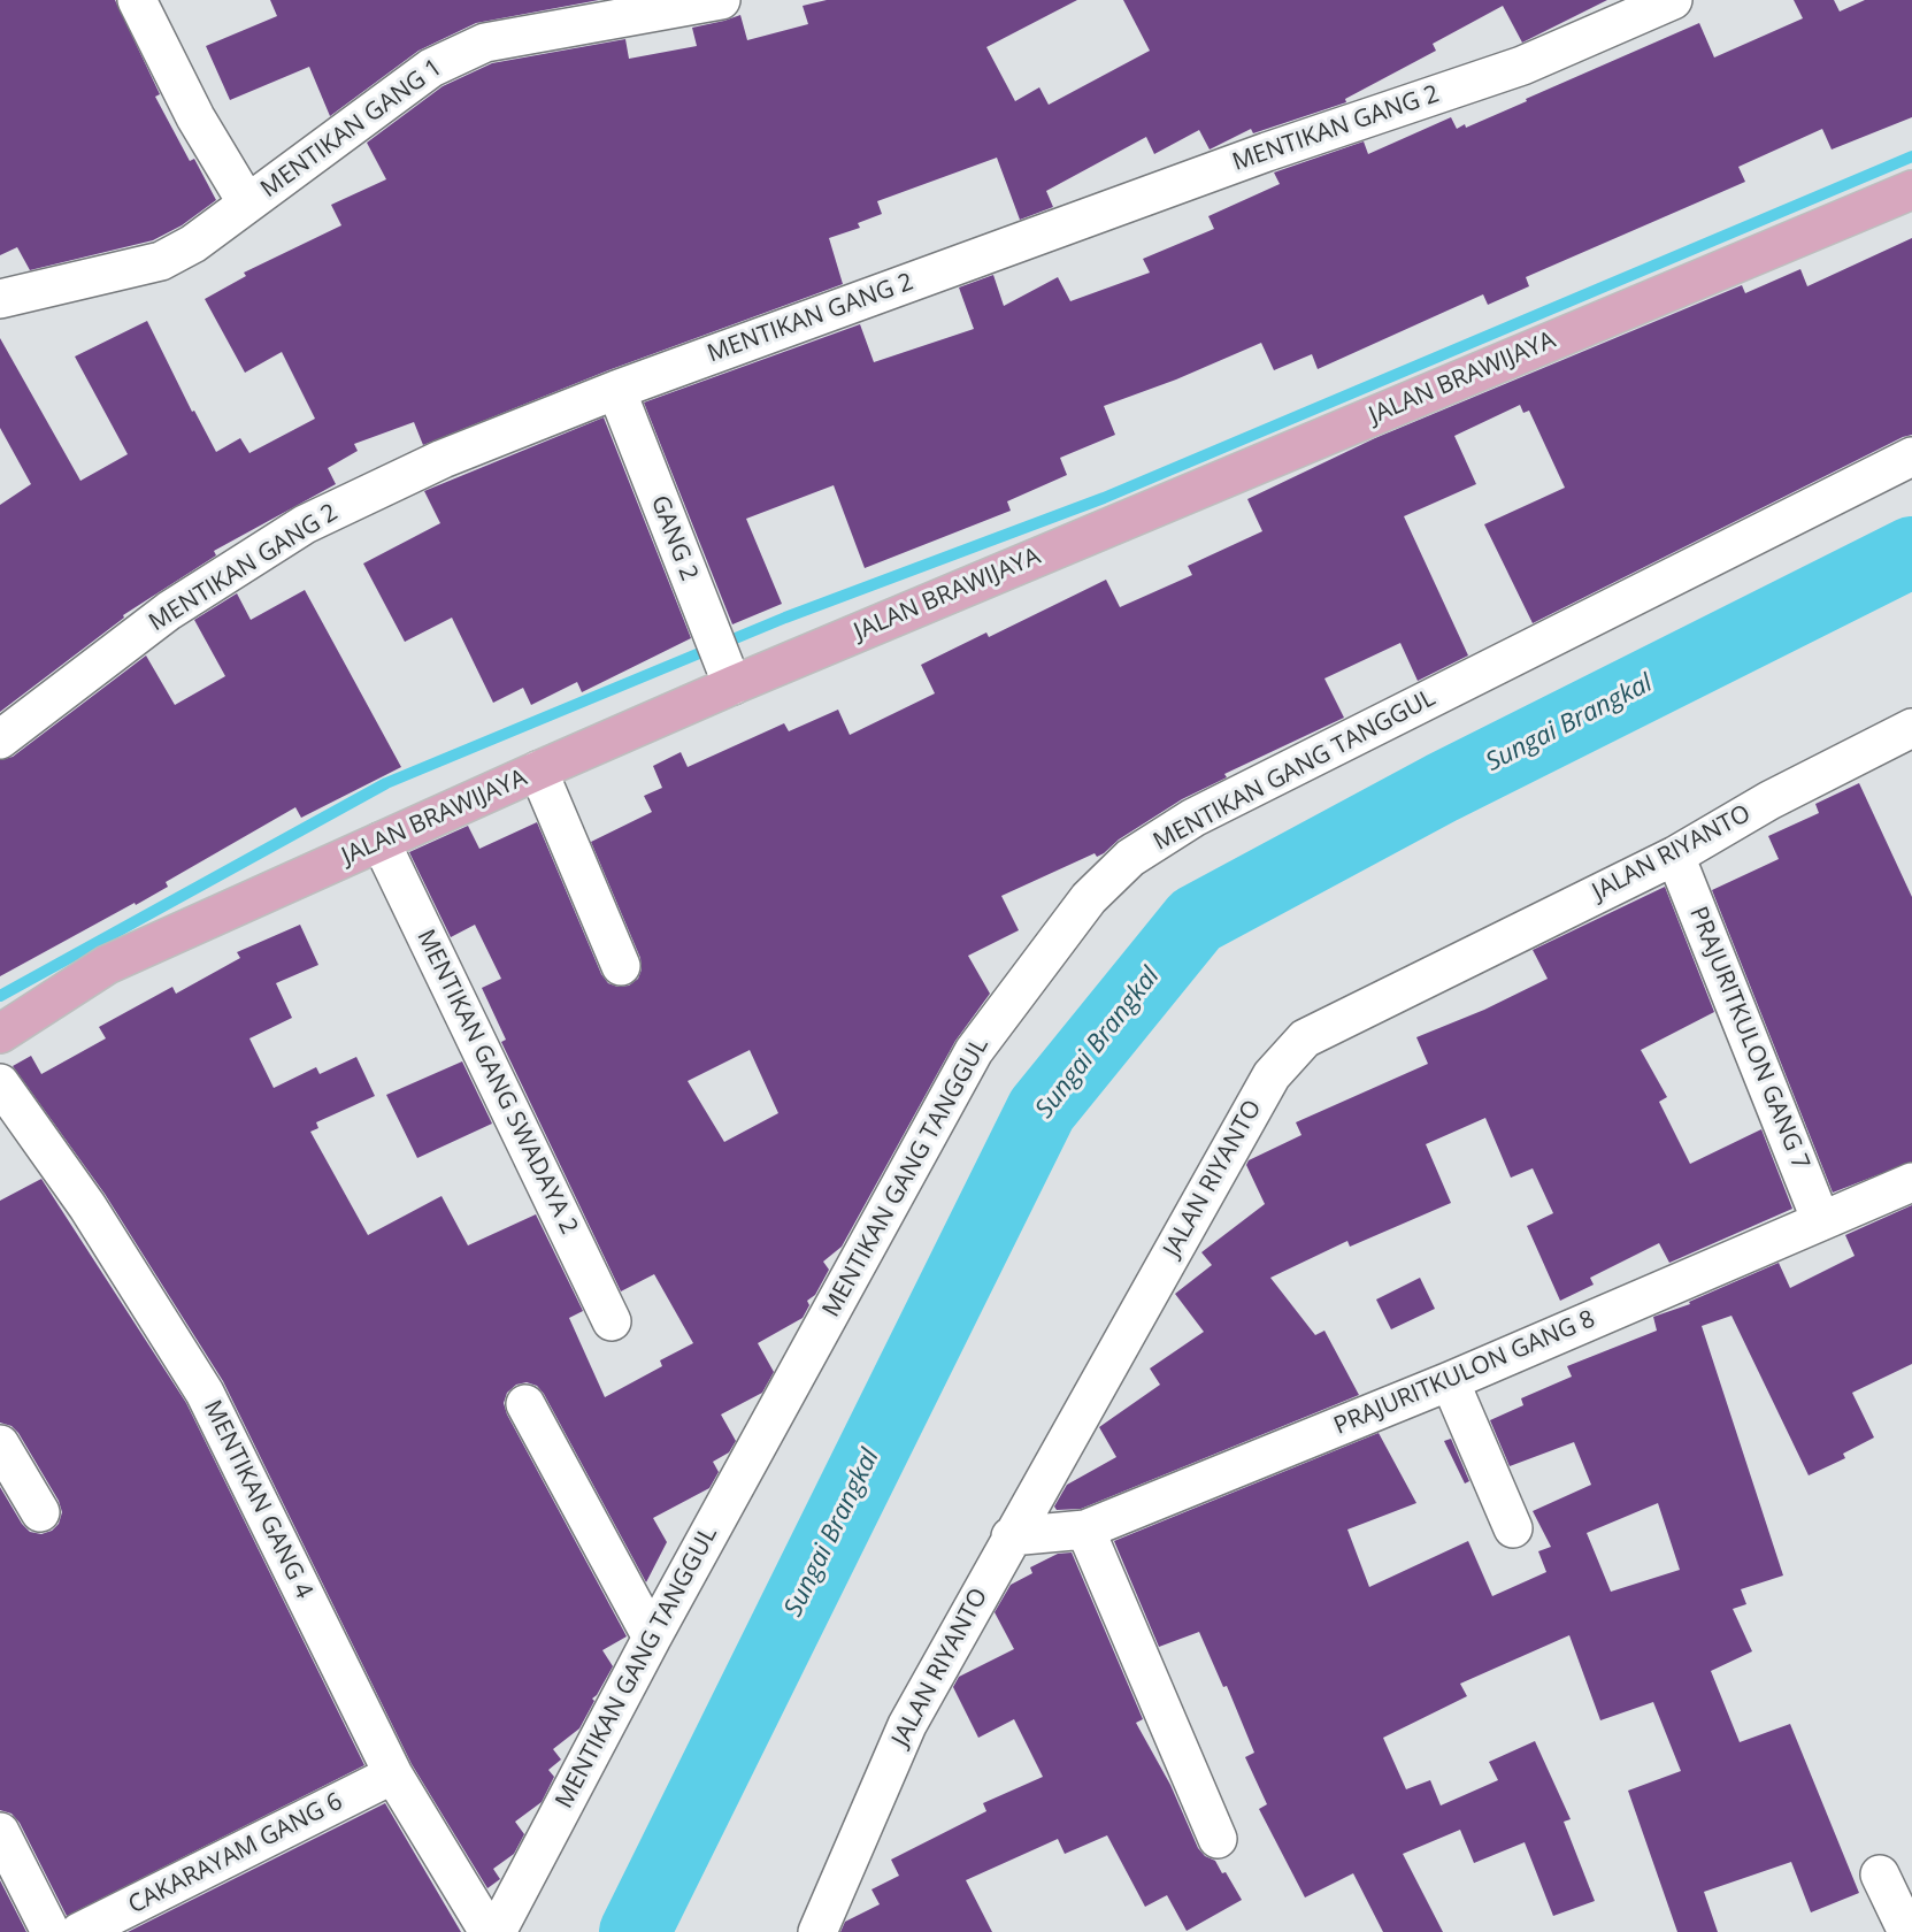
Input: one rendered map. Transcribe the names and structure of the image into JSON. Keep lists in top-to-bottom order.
{
  "streets": {
    "main road": ["JALAN BRAWIJAYA"],
    "street": [
      "MENTIKAN GANG 1",
      "MENTIKAN GANG 2",
      "GANG 2",
      "MENTIKAN GANG TANGGUL",
      "JALAN RIYANTO",
      "PRAJURITKULON GANG 7",
      "MENTIKAN GANG SWADAYA 2",
      "PRAJURITKULON GANG 8",
      "MENTIKAN GANG 4",
      "CAKARAYAM GANG 6"
    ]
  },
  "crossings": [
    ["MENTIKAN GANG 2", "GANG 2"],
    ["JALAN BRAWIJAYA", "GANG 2"],
    ["JALAN BRAWIJAYA", "MENTIKAN GANG SWADAYA 2"],
    ["JALAN RIYANTO", "PRAJURITKULON GANG 7"],
    ["JALAN RIYANTO", "PRAJURITKULON GANG 8"],
    ["PRAJURITKULON GANG 7", "PRAJURITKULON GANG 8"],
    ["MENTIKAN GANG 4", "CAKARAYAM GANG 6"]
  ],
  "water": ["Sungai Brangkal"]
}
